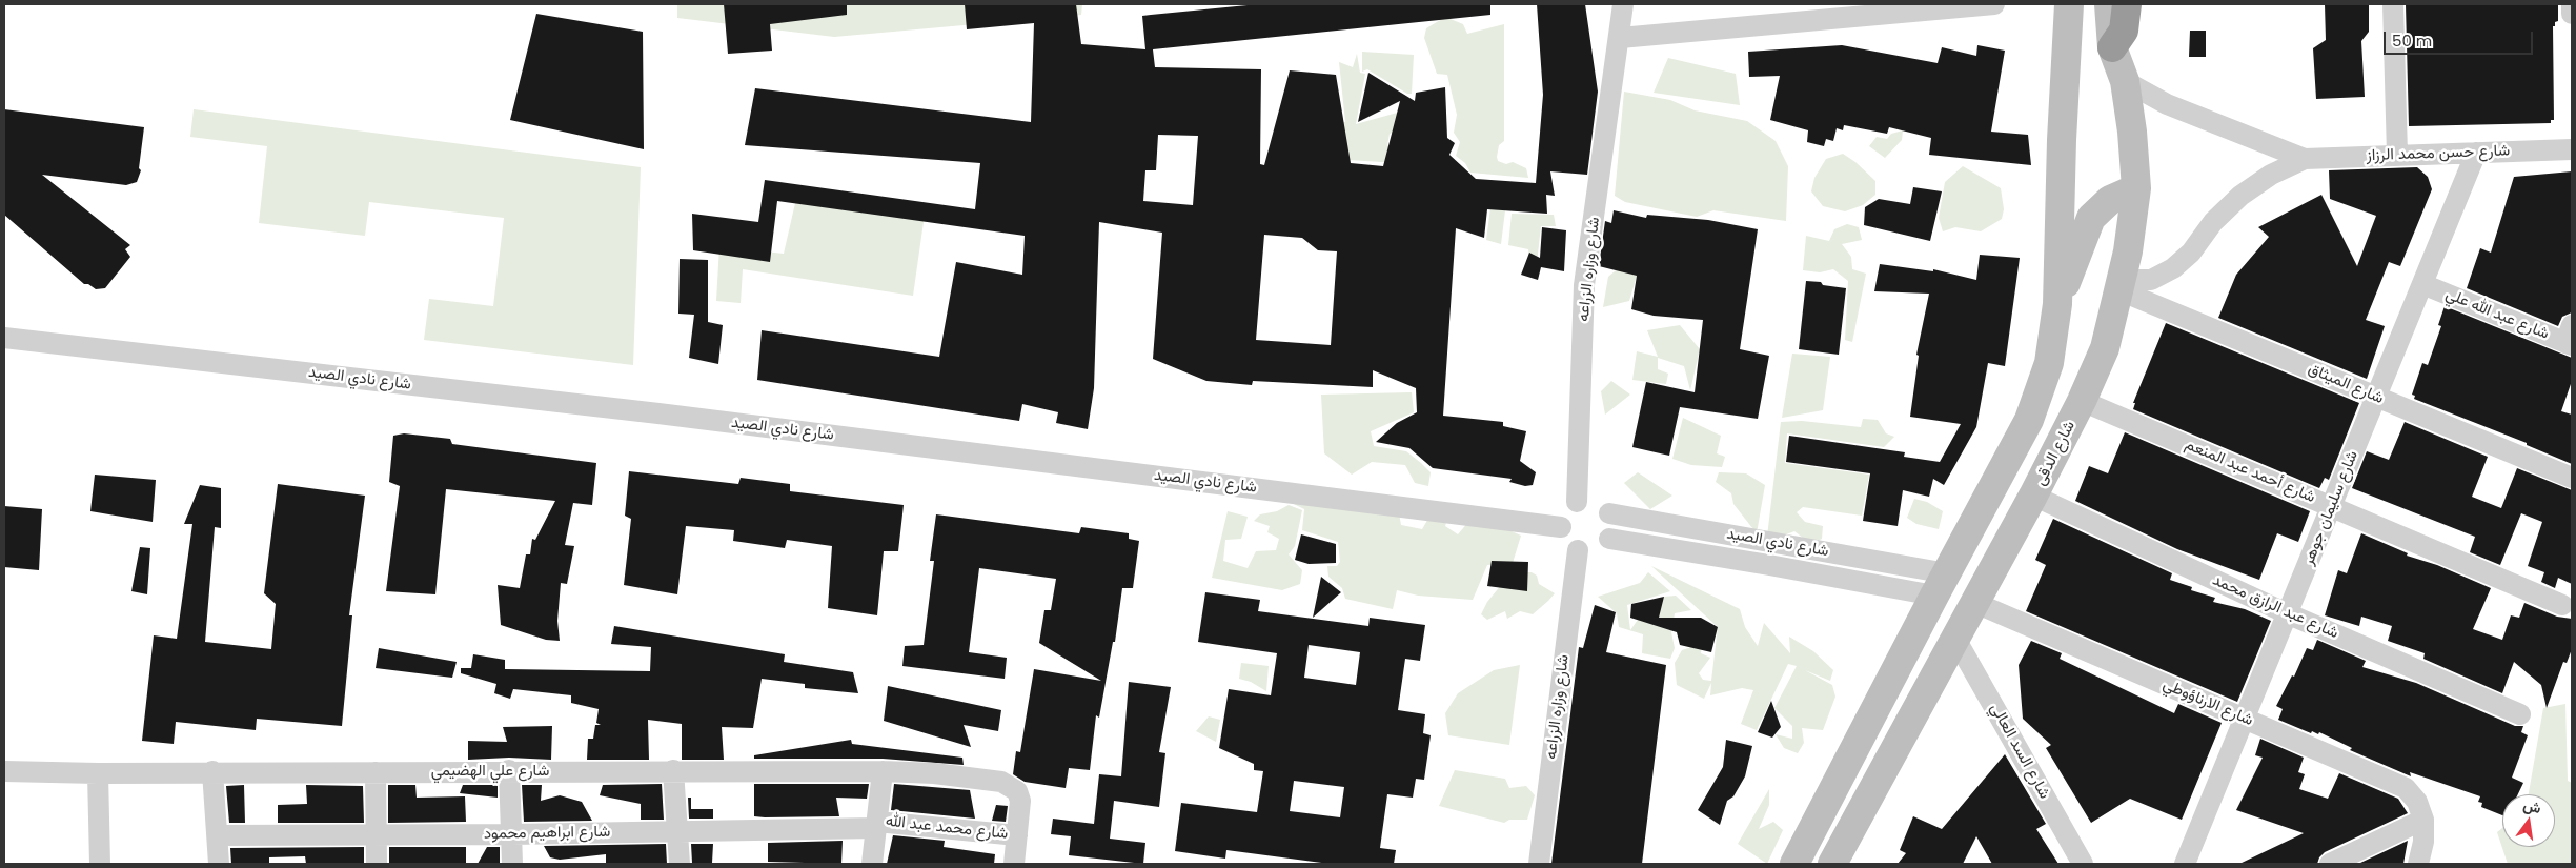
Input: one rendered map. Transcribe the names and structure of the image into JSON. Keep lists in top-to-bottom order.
{
  "streets": {
    "main road": ["شارع الدقى"],
    "street": [
      "شارع حسن محمد الرزاز",
      "شارع وزاره الزراعه",
      "شارع عبد الله علي",
      "شارع نادي الصيد",
      "شارع الميثاق",
      "شارع أحمد عبد المنعم",
      "شارع سليمان جوهر",
      "شارع عبد الرازق محمد",
      "شارع الارناؤوطي",
      "شارع السد العالي",
      "شارع علي الهضيمي",
      "شارع محمد عبد الله",
      "شارع ابراهيم محمود"
    ]
  },
  "crossings": [
    ["شارع حسن محمد الرزاز", "شارع الميثاق"],
    ["شارع حسن محمد الرزاز", "شارع الدقى"],
    ["شارع حسن محمد الرزاز", "شارع سليمان جوهر"],
    ["شارع وزاره الزراعه", "شارع نادي الصيد"],
    ["شارع عبد الله علي", "شارع سليمان جوهر"],
    ["شارع الميثاق", "شارع الدقى"],
    ["شارع الميثاق", "شارع سليمان جوهر"],
    ["شارع الدقى", "شارع أحمد عبد المنعم"],
    ["شارع الدقى", "شارع عبد الرازق محمد"],
    ["شارع الدقى", "شارع الارناؤوطي"],
    ["شارع الدقى", "شارع السد العالي"],
    ["شارع أحمد عبد المنعم", "شارع سليمان جوهر"],
    ["شارع سليمان جوهر", "شارع عبد الرازق محمد"],
    ["شارع سليمان جوهر", "شارع الارناؤوطي"],
    ["شارع علي الهضيمي", "شارع محمد عبد الله"],
    ["شارع محمد عبد الله", "شارع ابراهيم محمود"]
  ],
  "scale_bar": "50 m",
  "north": "top"
}
